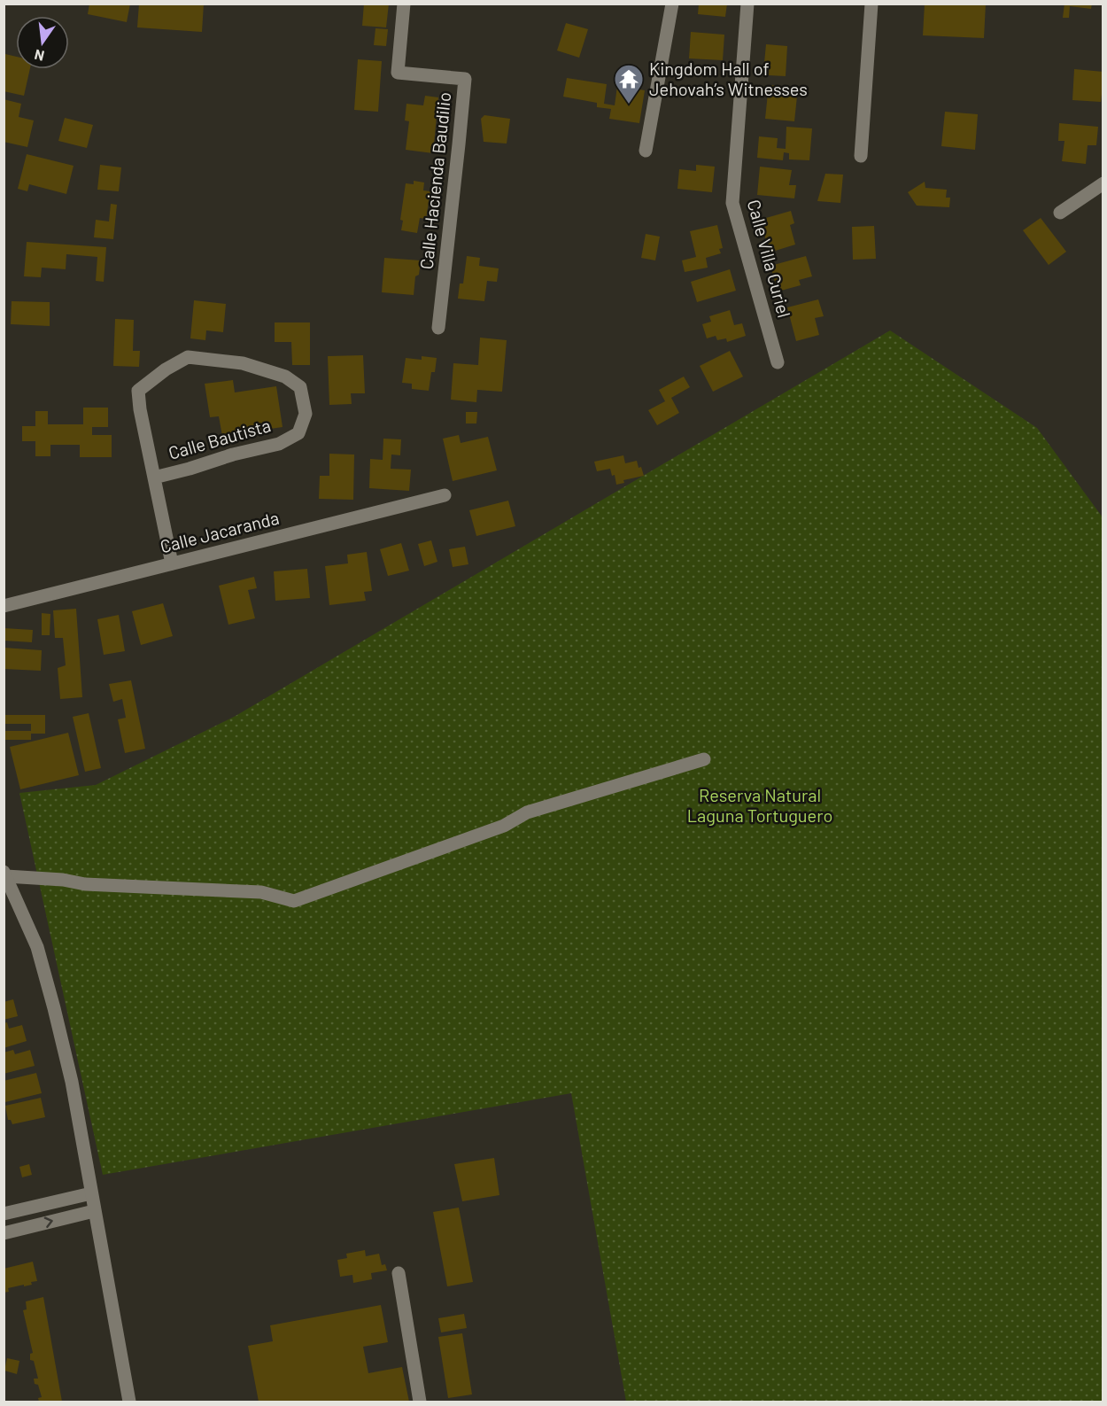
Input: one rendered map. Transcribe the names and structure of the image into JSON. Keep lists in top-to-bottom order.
{
  "streets": {
    "street": [
      "Calle Hacienda Baudilio",
      "Calle Villa Curiel",
      "Calle Bautista",
      "Calle Jacaranda"
    ]
  },
  "crossings": [
    ["Calle Bautista", "Calle Jacaranda"]
  ],
  "parks": ["Reserva Natural Laguna Tortuguero"],
  "places": {
    "temple": ["Kingdom Hall of Jehovah’s Witnesses"]
  },
  "north": "bottom"
}
